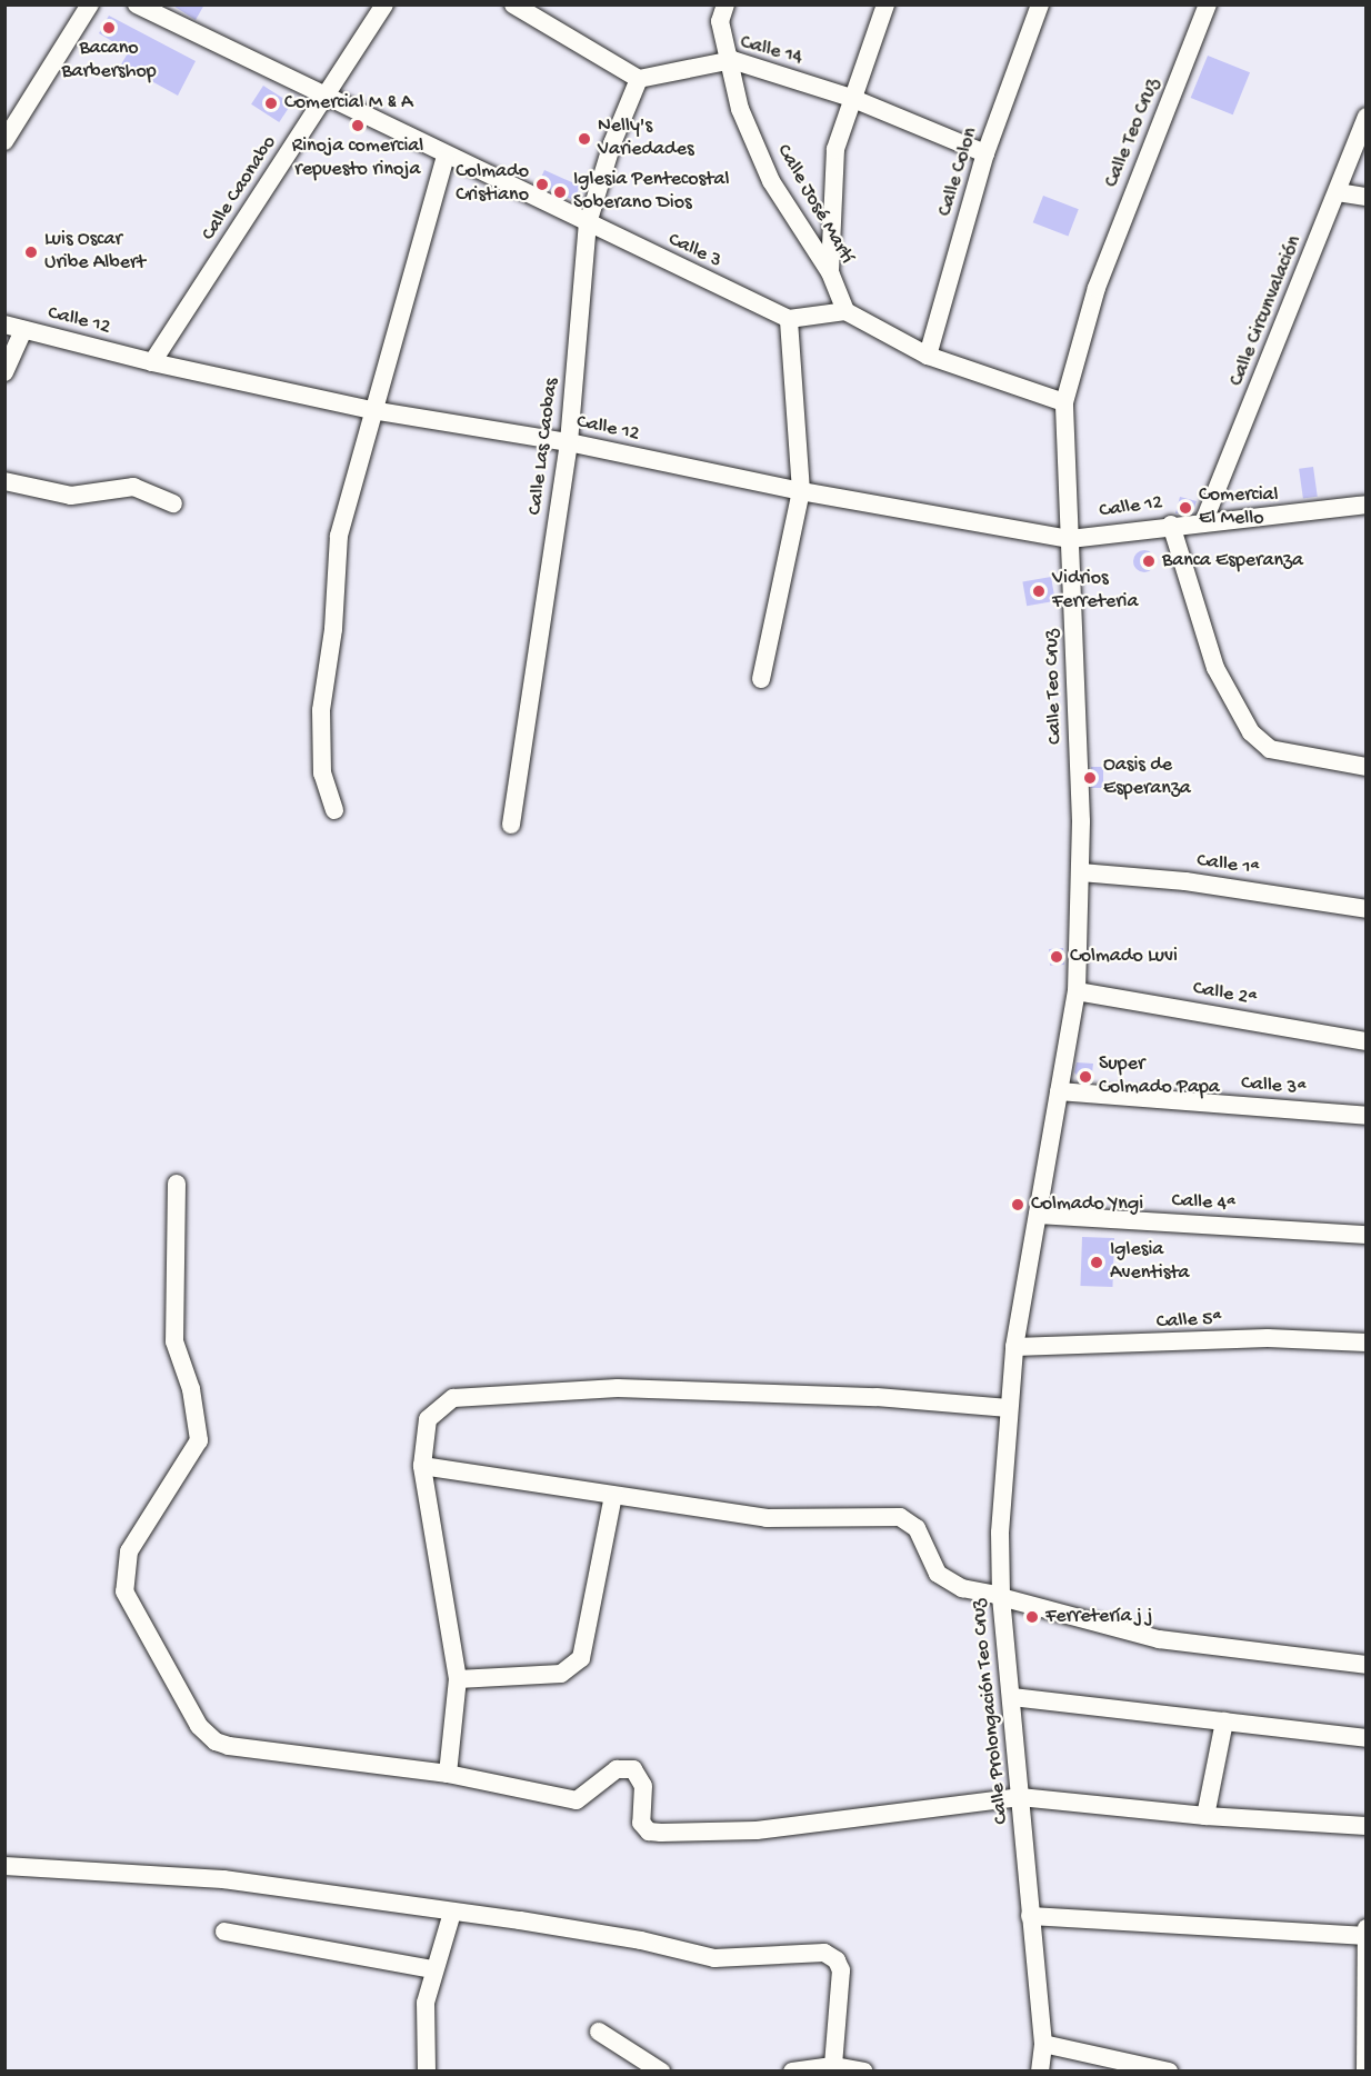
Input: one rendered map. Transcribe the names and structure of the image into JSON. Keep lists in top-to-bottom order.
{
  "streets": {
    "street": [
      "Calle 14",
      "Calle Teo Cruz",
      "Calle Colon",
      "Calle Caonabo",
      "Calle José Martí",
      "Calle 3",
      "Calle Circunvalación",
      "Calle 12",
      "Calle Las Caobas",
      "Calle 1ª",
      "Calle 2ª",
      "Calle 3ª",
      "Calle 4ª",
      "Calle 5ª",
      "Calle Prolongación Teo Cruz"
    ]
  },
  "crossings": [
    ["Calle 14", "Calle Colon"],
    ["Calle 14", "Calle José Martí"],
    ["Calle 14", "Calle Las Caobas"],
    ["Calle Teo Cruz", "Calle 12"],
    ["Calle Teo Cruz", "Calle 1ª"],
    ["Calle Teo Cruz", "Calle 2ª"],
    ["Calle Teo Cruz", "Calle 3ª"],
    ["Calle Teo Cruz", "Calle 4ª"],
    ["Calle Teo Cruz", "Calle 5ª"],
    ["Calle Teo Cruz", "Calle Prolongación Teo Cruz"],
    ["Calle Caonabo", "Calle 3"],
    ["Calle Caonabo", "Calle 12"],
    ["Calle 3", "Calle Las Caobas"],
    ["Calle Circunvalación", "Calle 12"],
    ["Calle 12", "Calle Las Caobas"],
    ["Calle 5ª", "Calle Prolongación Teo Cruz"]
  ],
  "places": [
    "Bacano Barbershop",
    "Comercial M & A",
    "Rinoja comercial repuesto rinoja",
    "Nelly's Variedades",
    "Colmado Cristiano",
    "Iglesia Pentecostal Soberano Dios",
    "Luis Oscar Uribe Albert",
    "Comercial El Mello",
    "Banca Esperanza",
    "Vidrios Ferreteria",
    "Oasis de Esperanza",
    "Colmado Luvi",
    "Super Colmado Papa",
    "Colmado Yngi",
    "Iglesia Aventista",
    "Ferretería j j"
  ]
}
